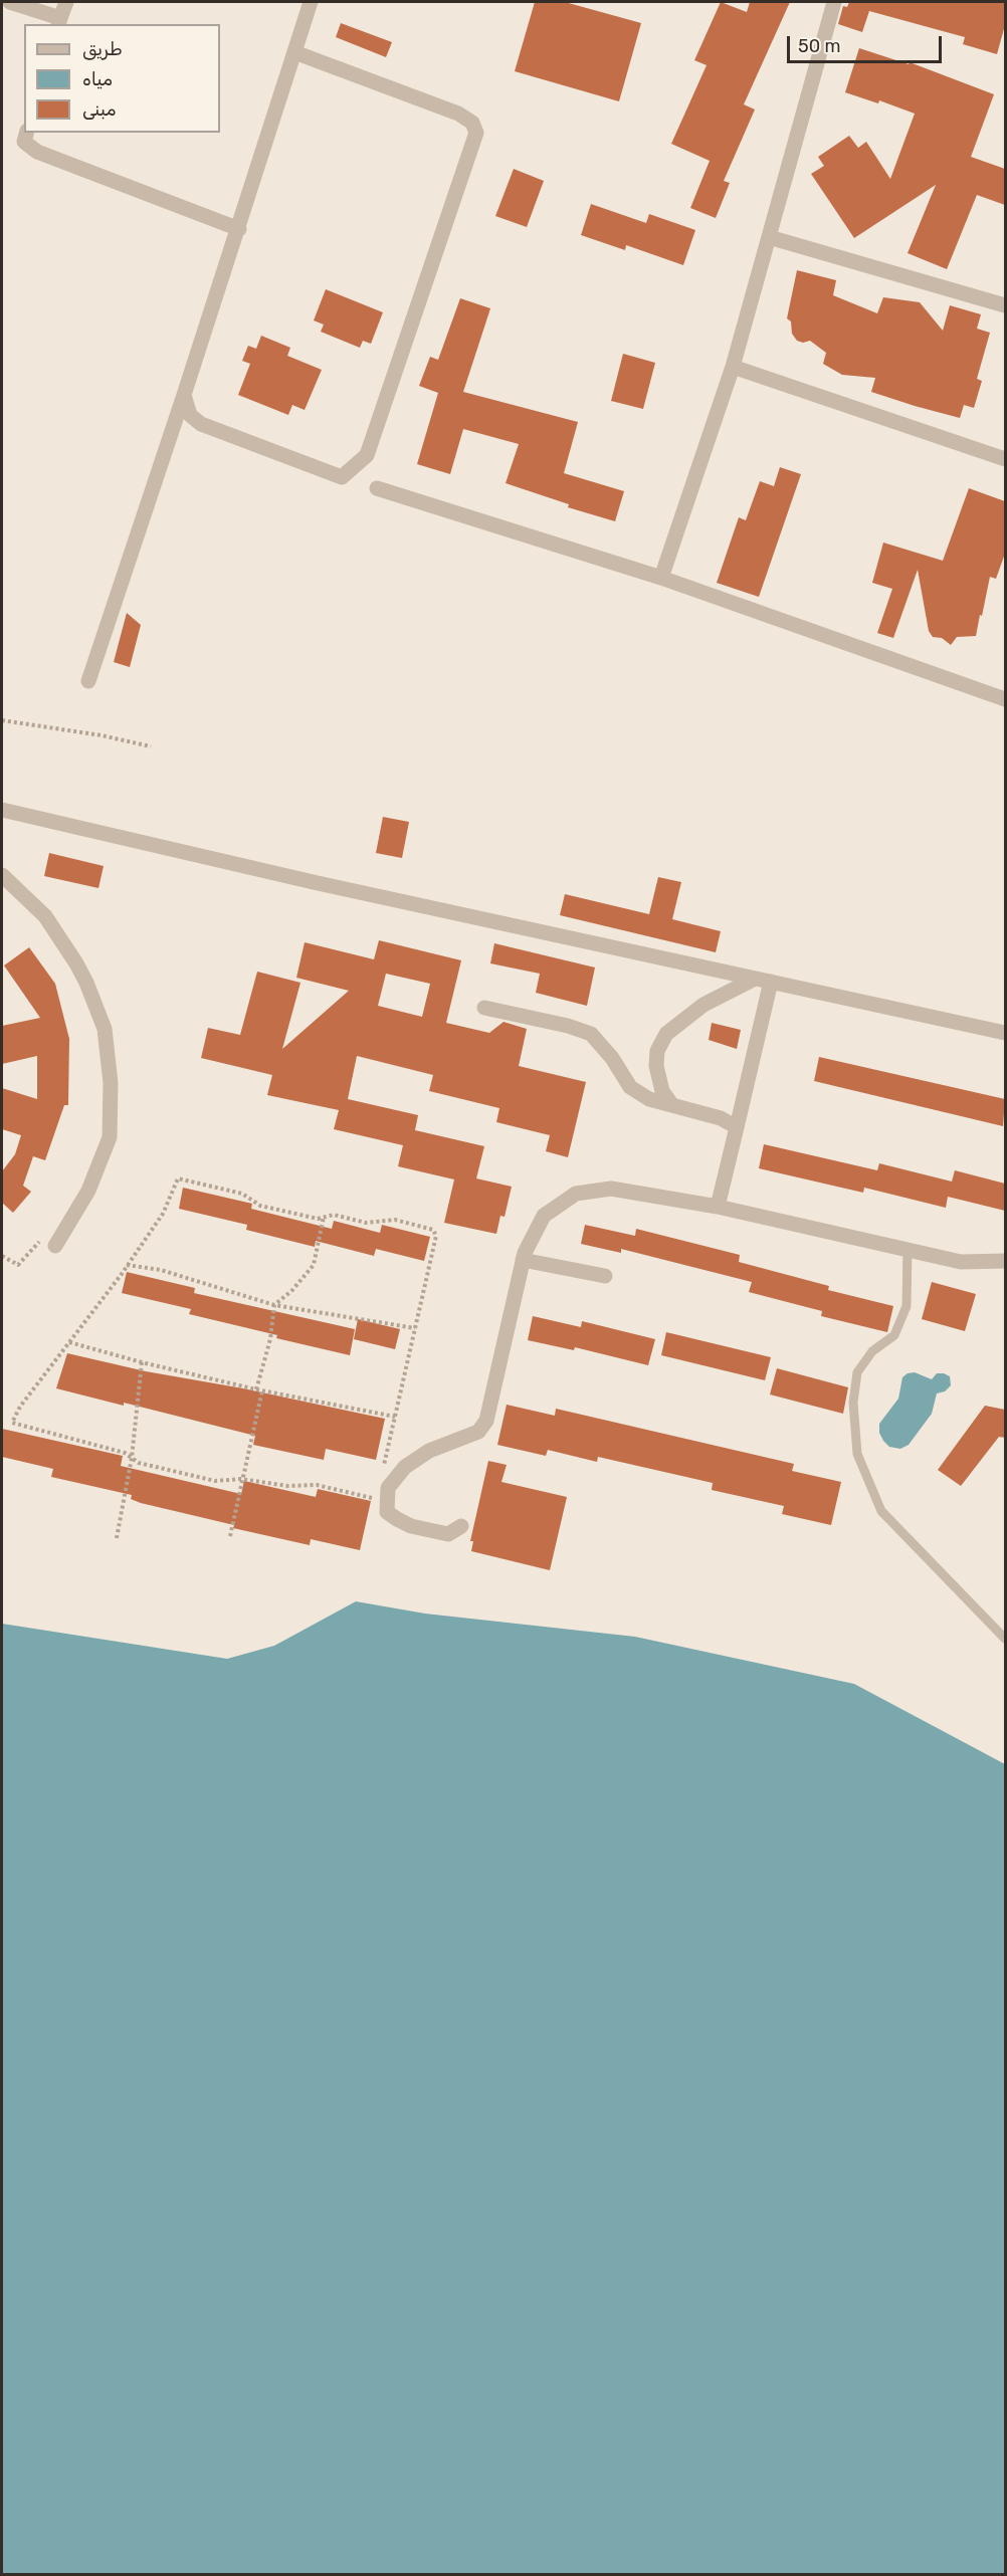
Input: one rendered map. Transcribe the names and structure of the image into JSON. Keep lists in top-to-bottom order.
{
  "legend": ["طريق", "مياه", "مبنى"],
  "scale_bar": "50 m"
}
